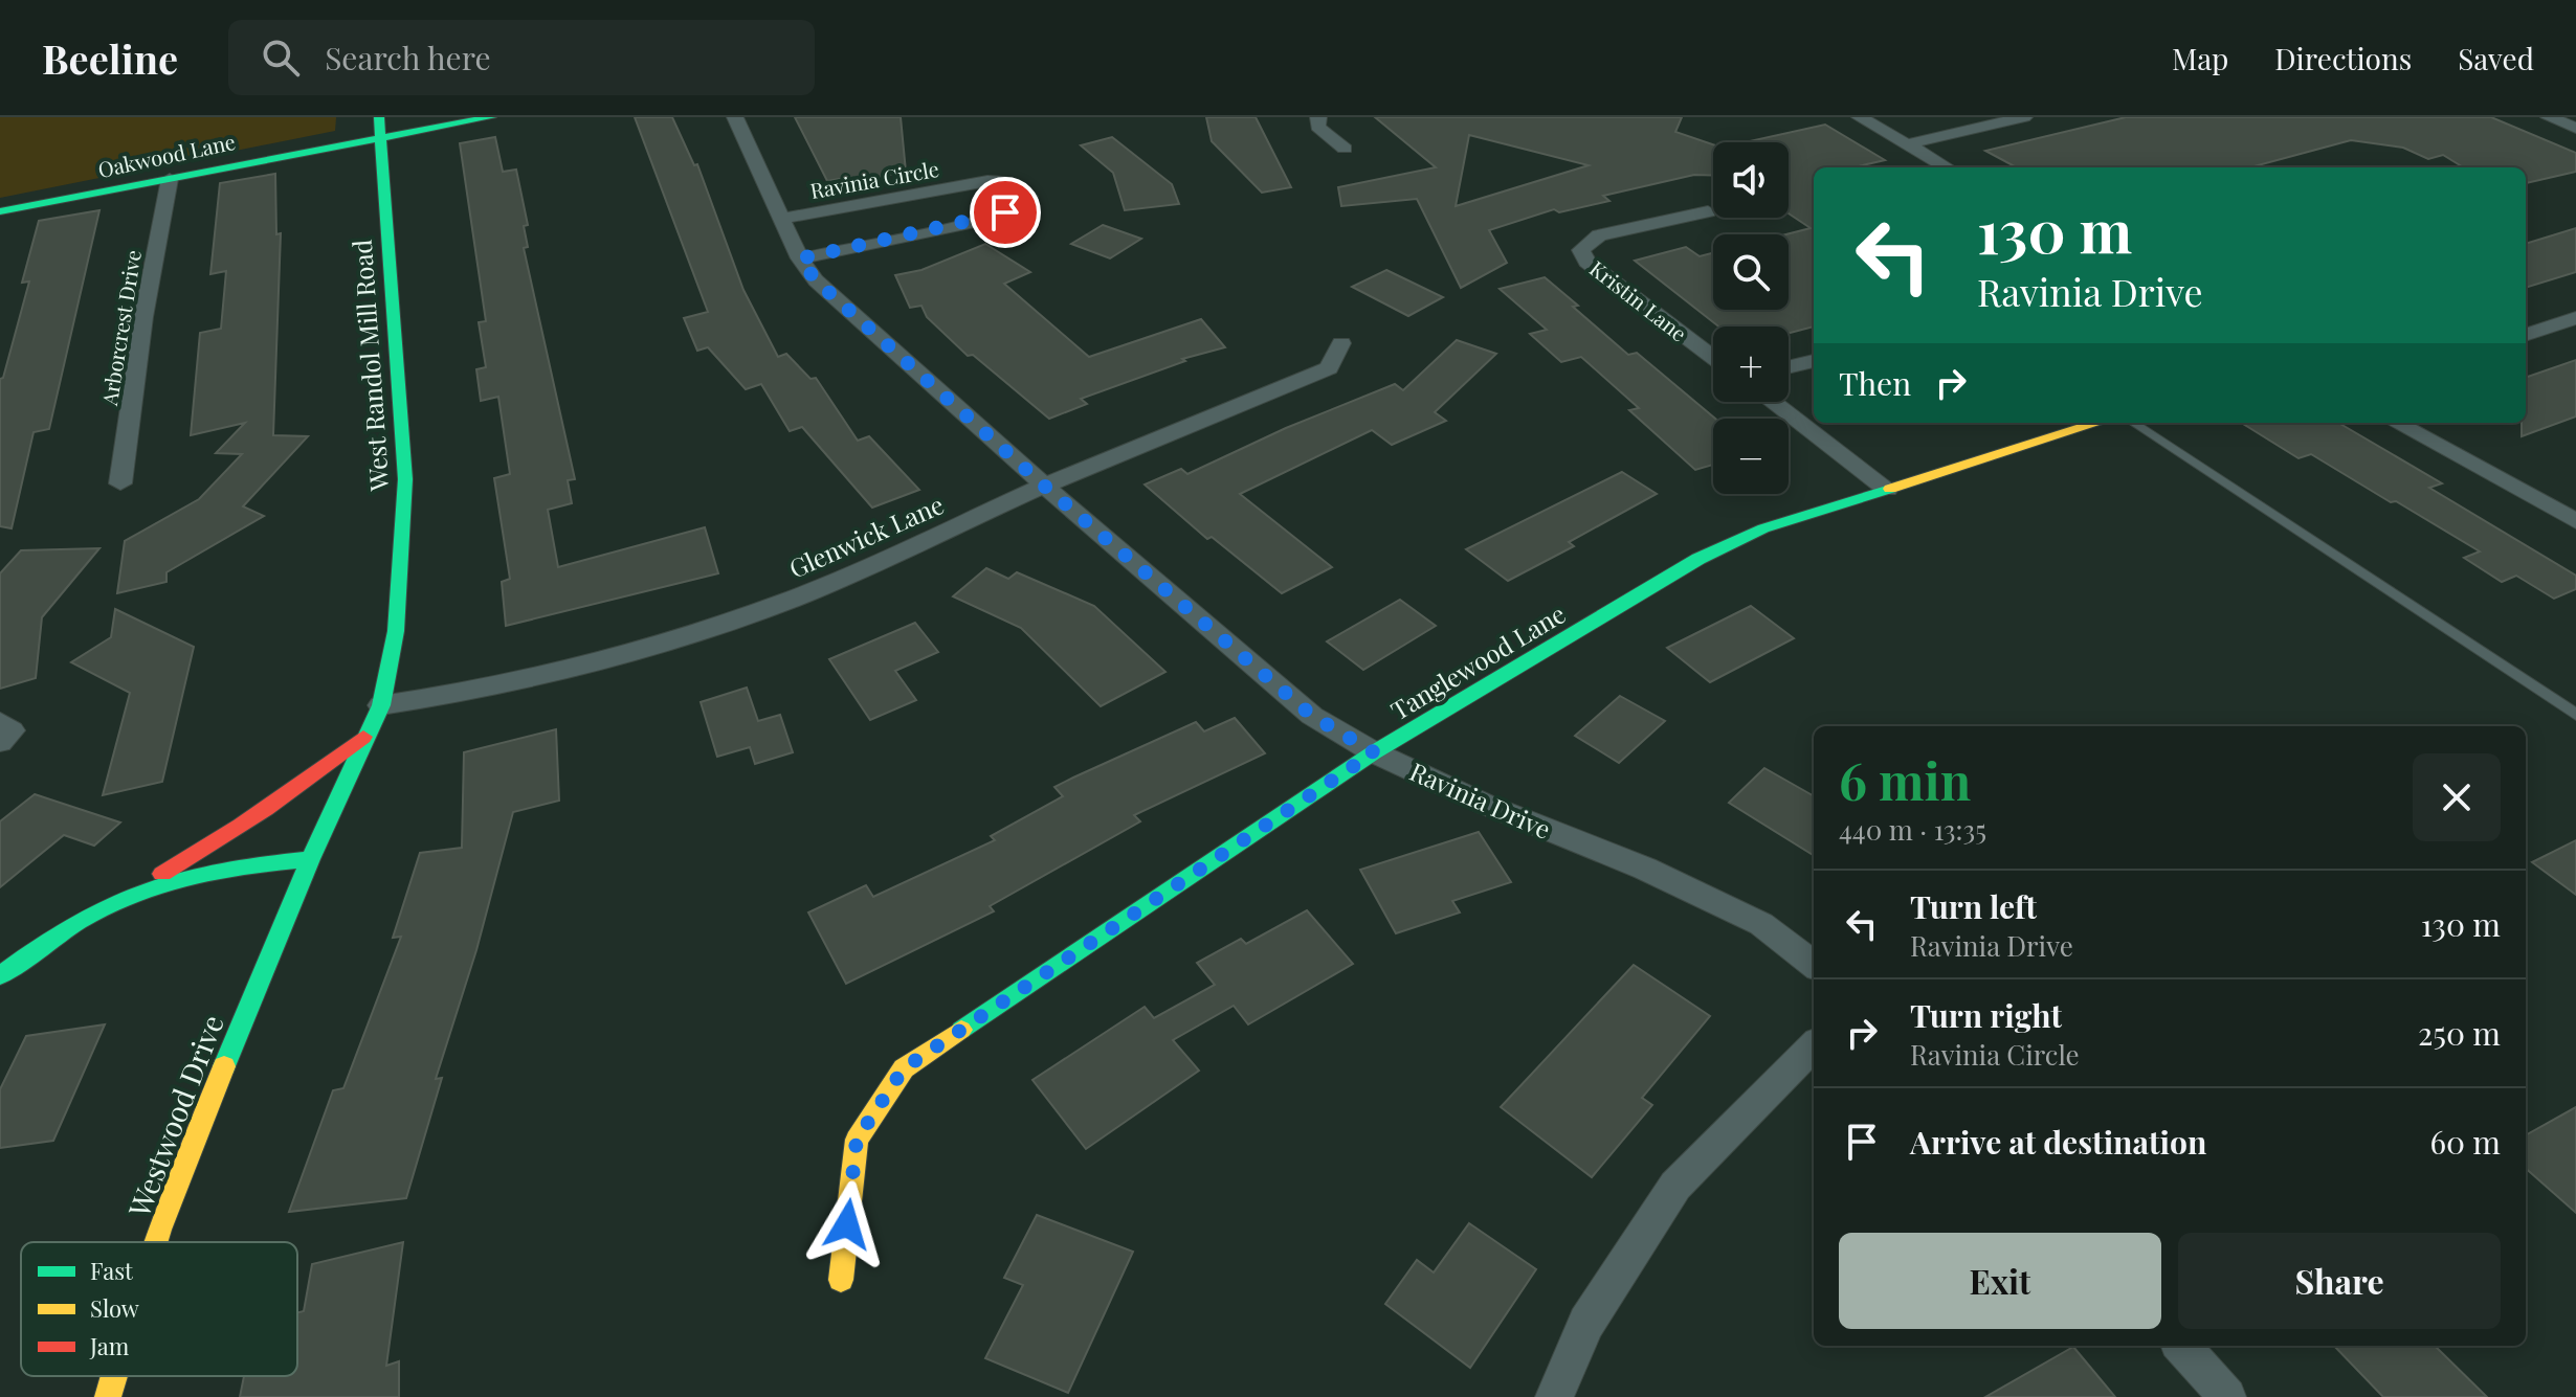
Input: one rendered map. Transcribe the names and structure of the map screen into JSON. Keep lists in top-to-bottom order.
{
  "streets": {
    "street": [
      "Oakwood Lane",
      "Ravinia Circle",
      "Kristin Lane",
      "Arborcrest Drive",
      "West Randol Mill Road",
      "Glenwick Lane",
      "Tanglewood Lane",
      "Ravinia Drive",
      "Westwood Drive"
    ]
  },
  "crossings": [
    ["Oakwood Lane", "Arborcrest Drive"],
    ["Oakwood Lane", "West Randol Mill Road"],
    ["Ravinia Circle", "Ravinia Drive"],
    ["West Randol Mill Road", "Glenwick Lane"],
    ["West Randol Mill Road", "Westwood Drive"],
    ["Glenwick Lane", "Ravinia Drive"],
    ["Tanglewood Lane", "Ravinia Drive"]
  ],
  "legend": ["Fast", "Slow", "Jam"],
  "page": {
    "header": "Beeline",
    "search": "Search here",
    "nav": ["Map", "Directions", "Saved"],
    "map_buttons": ["+", "−"],
    "turn": ["130 m", "Ravinia Drive"],
    "then": "Then",
    "heading": ["6 min", "440 m · 13:35"],
    "list": [
      {
        "name": "Turn left",
        "note": "Ravinia Drive",
        "value": "130 m"
      },
      {
        "name": "Turn right",
        "note": "Ravinia Circle",
        "value": "250 m"
      },
      {
        "name": "Arrive at destination",
        "value": "60 m"
      }
    ],
    "buttons": ["Exit", "Share"]
  }
}
